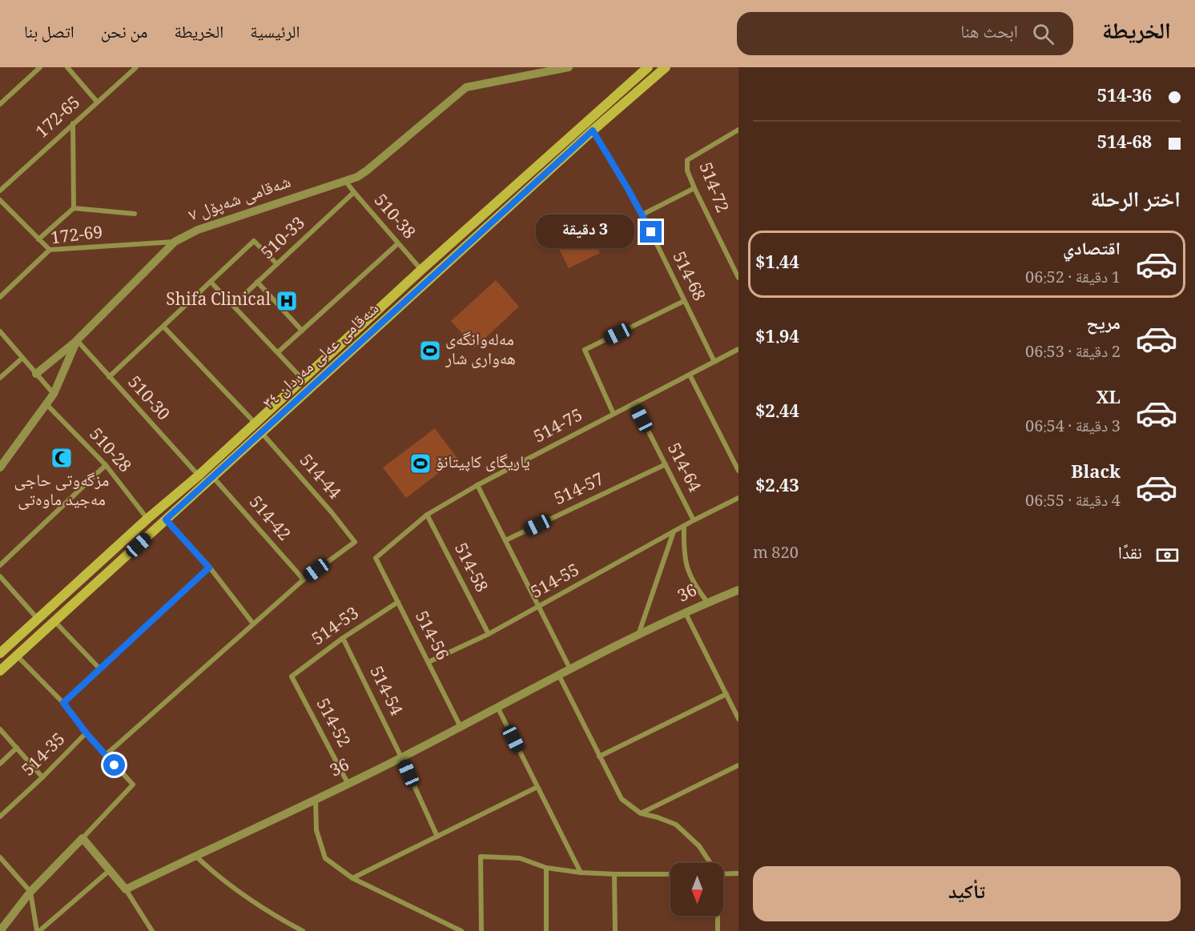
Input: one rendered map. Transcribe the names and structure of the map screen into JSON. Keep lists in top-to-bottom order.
{
  "streets": {
    "main road": ["شەقامی عەلی مەردان ٣٤"],
    "street": [
      "172-65",
      "514-72",
      "شەقامی شەپۆل ٧",
      "510-38",
      "172-69",
      "510-33",
      "514-68",
      "510-30",
      "514-75",
      "510-28",
      "514-64",
      "514-44",
      "514-57",
      "514-42",
      "514-58",
      "514-55",
      "36",
      "514-53",
      "514-56",
      "514-54",
      "514-52",
      "514-35"
    ]
  },
  "crossings": [
    ["شەقامی شەپۆل ٧", "510-38"],
    ["شەقامی شەپۆل ٧", "172-69"],
    ["شەقامی شەپۆل ٧", "510-30"],
    ["شەقامی شەپۆل ٧", "510-28"],
    ["510-38", "510-33"],
    ["510-38", "شەقامی عەلی مەردان ٣٤"],
    ["514-68", "شەقامی عەلی مەردان ٣٤"],
    ["514-68", "514-75"],
    ["شەقامی عەلی مەردان ٣٤", "510-30"],
    ["شەقامی عەلی مەردان ٣٤", "510-28"],
    ["شەقامی عەلی مەردان ٣٤", "514-44"],
    ["شەقامی عەلی مەردان ٣٤", "514-42"],
    ["514-75", "514-64"],
    ["514-75", "514-58"],
    ["514-75", "514-56"],
    ["514-64", "514-57"],
    ["514-64", "514-55"],
    ["514-44", "514-42"],
    ["514-58", "514-55"],
    ["514-55", "514-56"],
    ["36", "514-56"],
    ["36", "514-54"],
    ["36", "514-52"],
    ["514-53", "514-56"],
    ["514-53", "514-54"],
    ["514-53", "514-52"]
  ],
  "places": {
    "hospital": ["Shifa Clinical"],
    "sports": ["مەلەوانگەی هەواری شار", "یاریگای کاپیتانۆ"],
    "mosque": ["مزگەوتی حاجی مەجید ماوەتی"]
  },
  "north": "bottom",
  "page": {
    "header": "الخريطة",
    "search": "ابحث هنا",
    "nav": [
      "الرئيسية",
      "الخريطة",
      "من نحن",
      "اتصل بنا"
    ],
    "banner": ["514-36", "514-68"],
    "heading": "اختر الرحلة",
    "bubble": "3 دقيقة",
    "list": [
      {
        "name": "اقتصادي",
        "note": "1 دقيقة · 06:52",
        "value": "$1.44"
      },
      {
        "name": "مريح",
        "note": "2 دقيقة · 06:53",
        "value": "$1.94"
      },
      {
        "name": "XL",
        "note": "3 دقيقة · 06:54",
        "value": "$2.44"
      },
      {
        "name": "Black",
        "note": "4 دقيقة · 06:55",
        "value": "$2.43"
      }
    ],
    "pay": ["نقدًا", "820 m"],
    "buttons": "تأكيد"
  }
}
